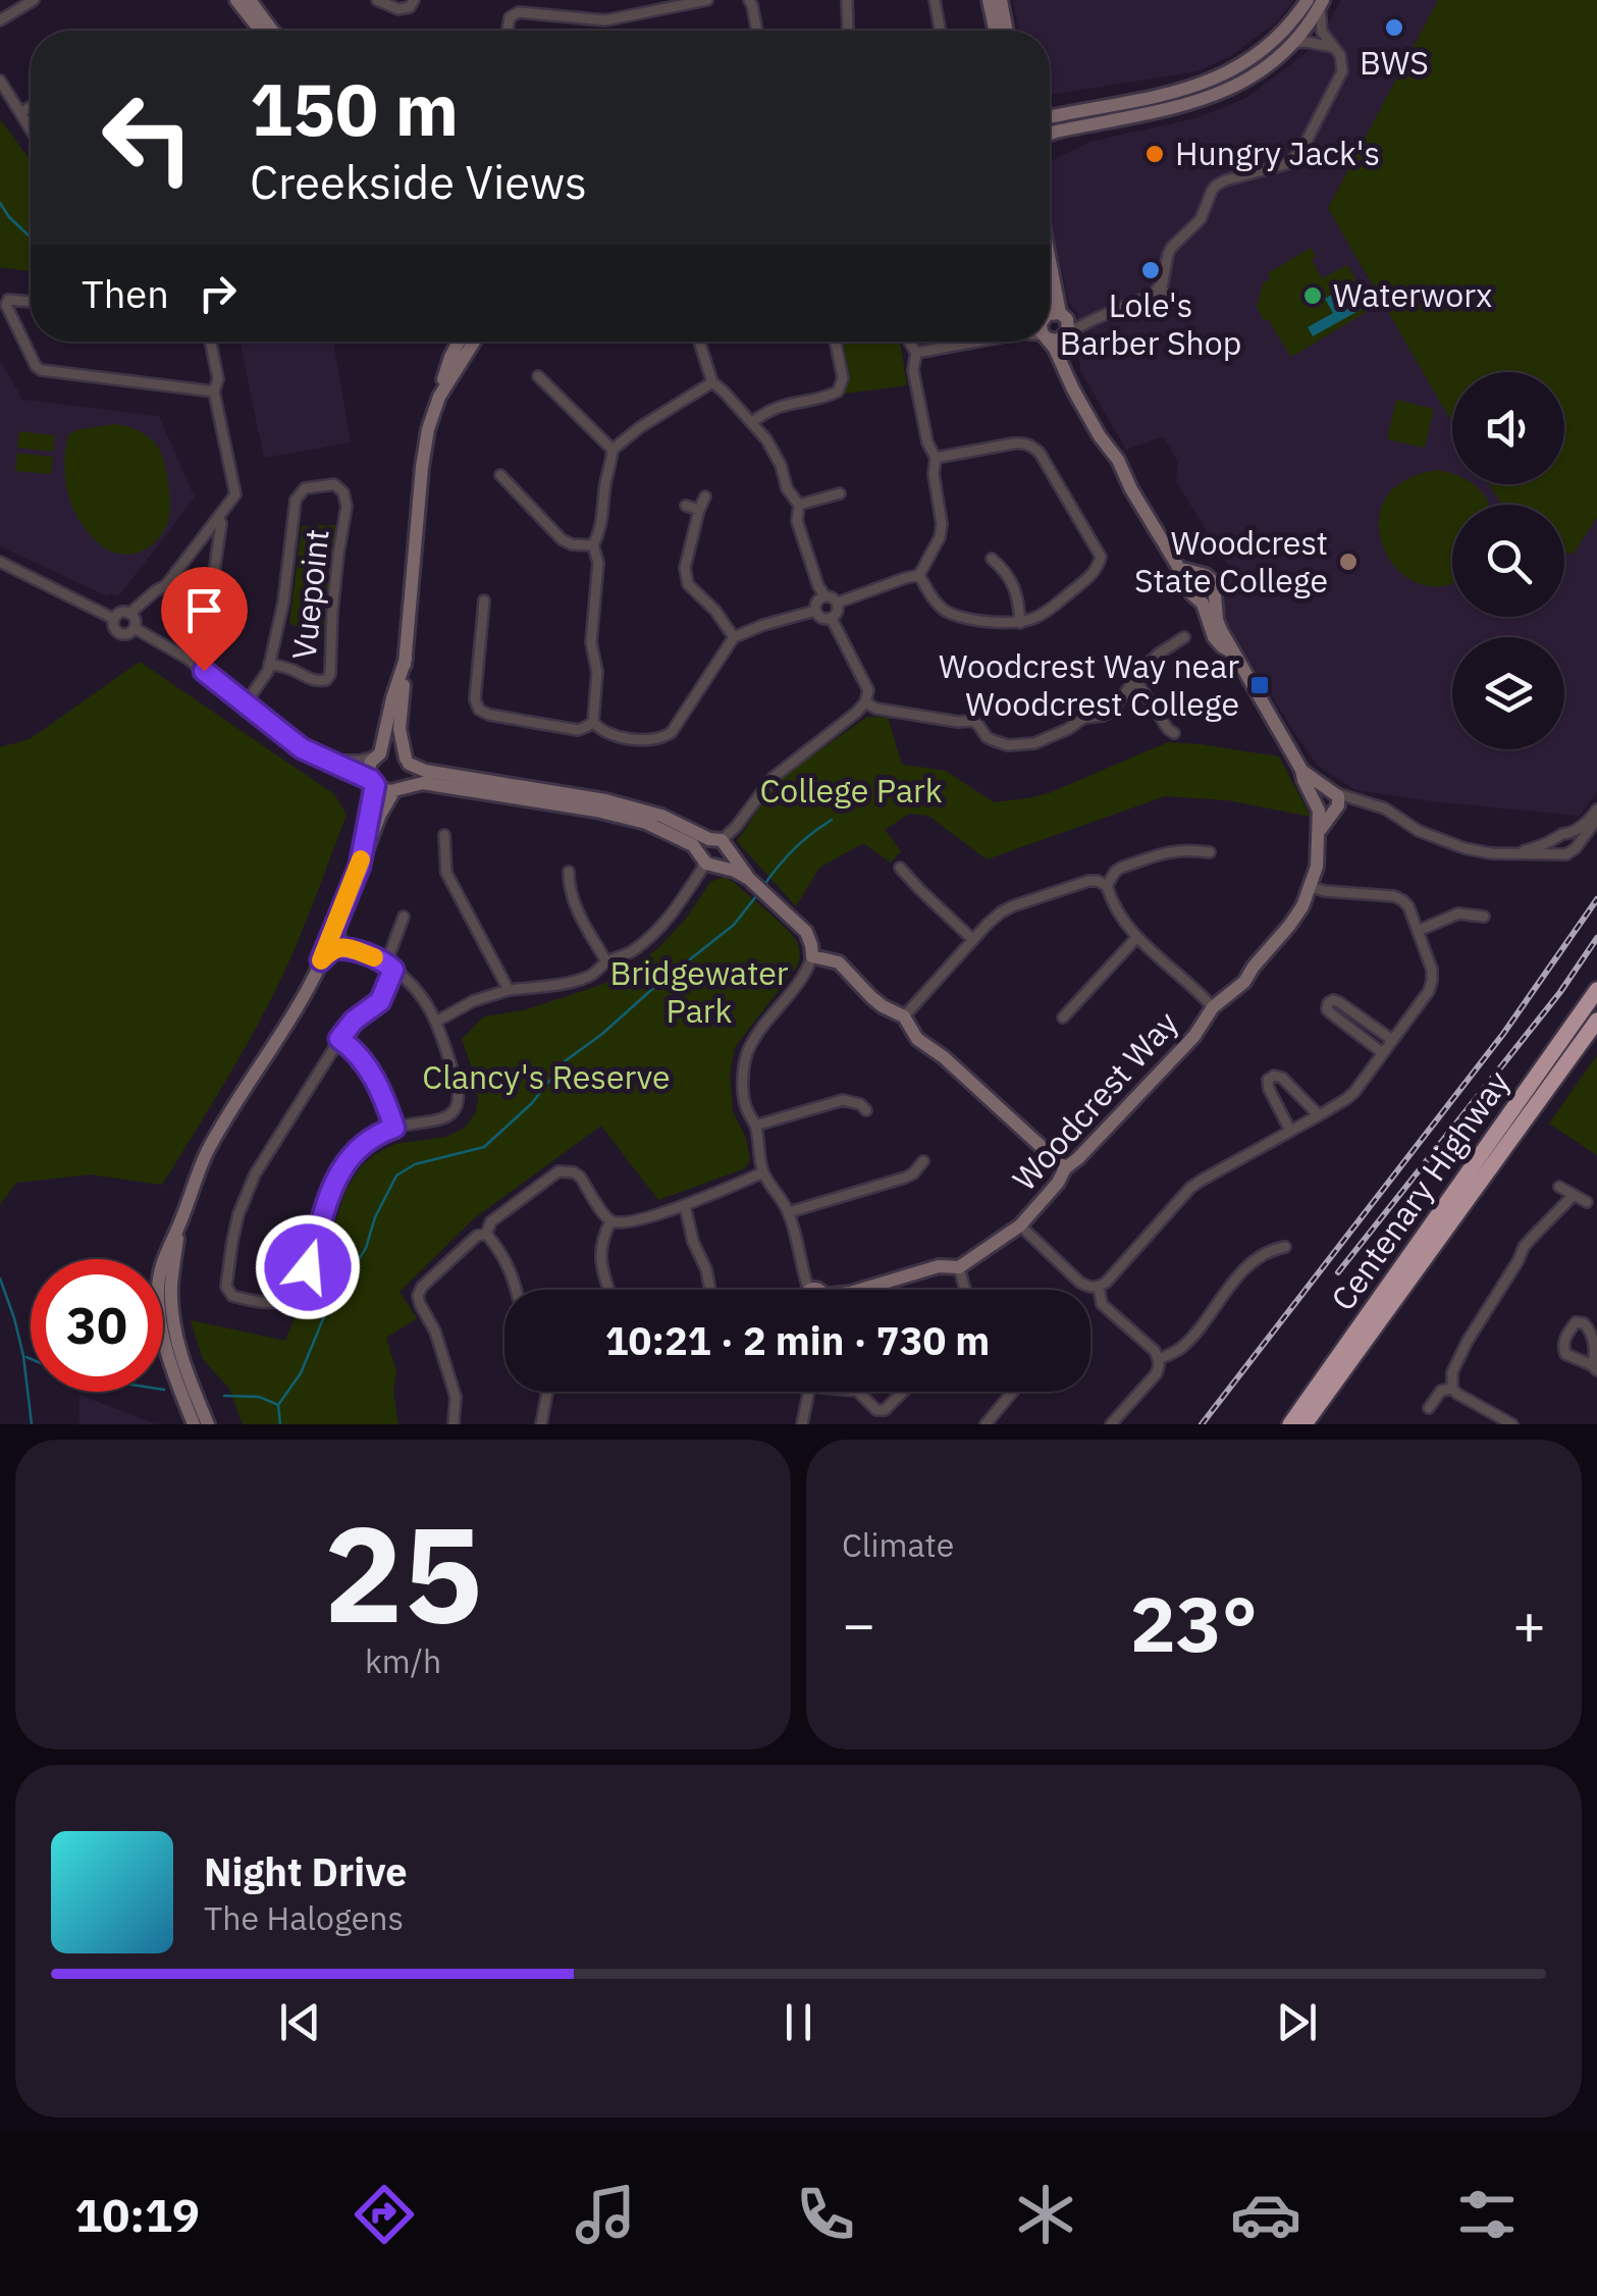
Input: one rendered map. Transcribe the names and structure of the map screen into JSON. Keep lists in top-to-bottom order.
{
  "streets": {
    "highway": ["Centenary Highway"],
    "street": ["Vuepoint", "Woodcrest Way"]
  },
  "parks": ["College Park", "Bridgewater Park", "Clancy's Reserve"],
  "places": {
    "other": [
      "BWS",
      "Hungry Jack's",
      "Lole's Barber Shop",
      "Waterworx",
      "Woodcrest State College"
    ],
    "transit": ["Woodcrest Way near Woodcrest College"]
  },
  "page": {
    "turn": ["150 m", "Creekside Views"],
    "then": "Then",
    "limit": "30",
    "trip": "10:21 · 2 min · 730 m",
    "tile": [
      ["25", "km/h"],
      "Climate"
    ],
    "heat": ["−", "23°", "+"],
    "song": ["Night Drive", "The Halogens"],
    "tabs": "10:19"
  }
}
